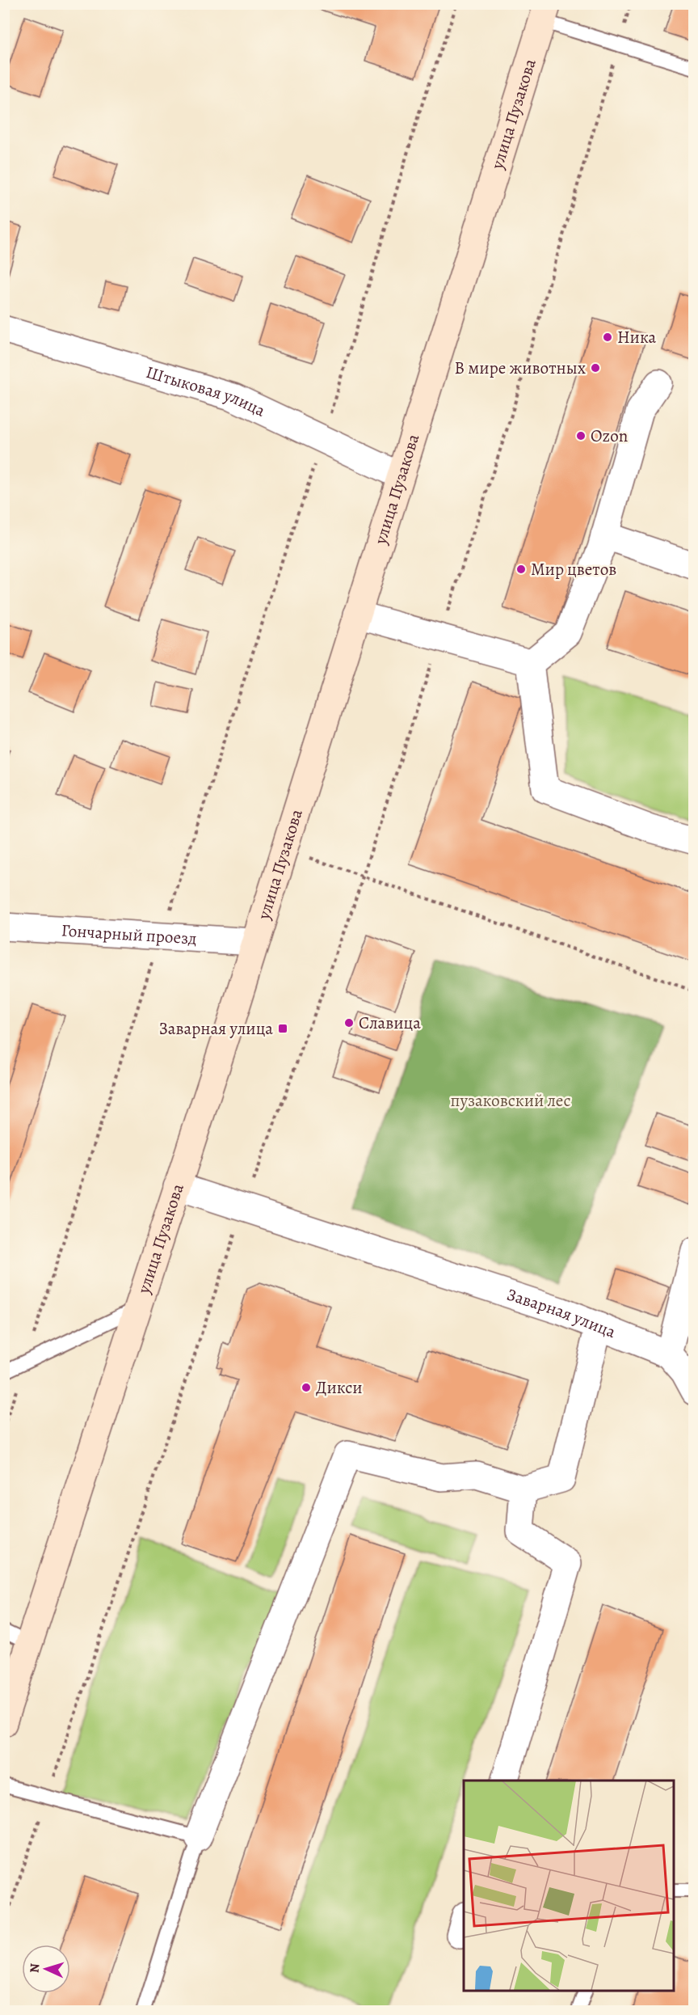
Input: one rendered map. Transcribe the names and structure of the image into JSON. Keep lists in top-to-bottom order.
{
  "streets": {
    "street": [
      "улица Пузакова",
      "Штыковая улица",
      "Гончарный проезд",
      "Заварная улица"
    ]
  },
  "crossings": [
    ["улица Пузакова", "Штыковая улица"],
    ["улица Пузакова", "Гончарный проезд"],
    ["улица Пузакова", "Заварная улица"]
  ],
  "parks": ["пузаковский лес"],
  "places": {
    "other": [
      "Ника",
      "В мире животных",
      "Ozon",
      "Мир цветов",
      "Славица",
      "Дикси"
    ],
    "transit": ["Заварная улица"]
  },
  "north": "left"
}
